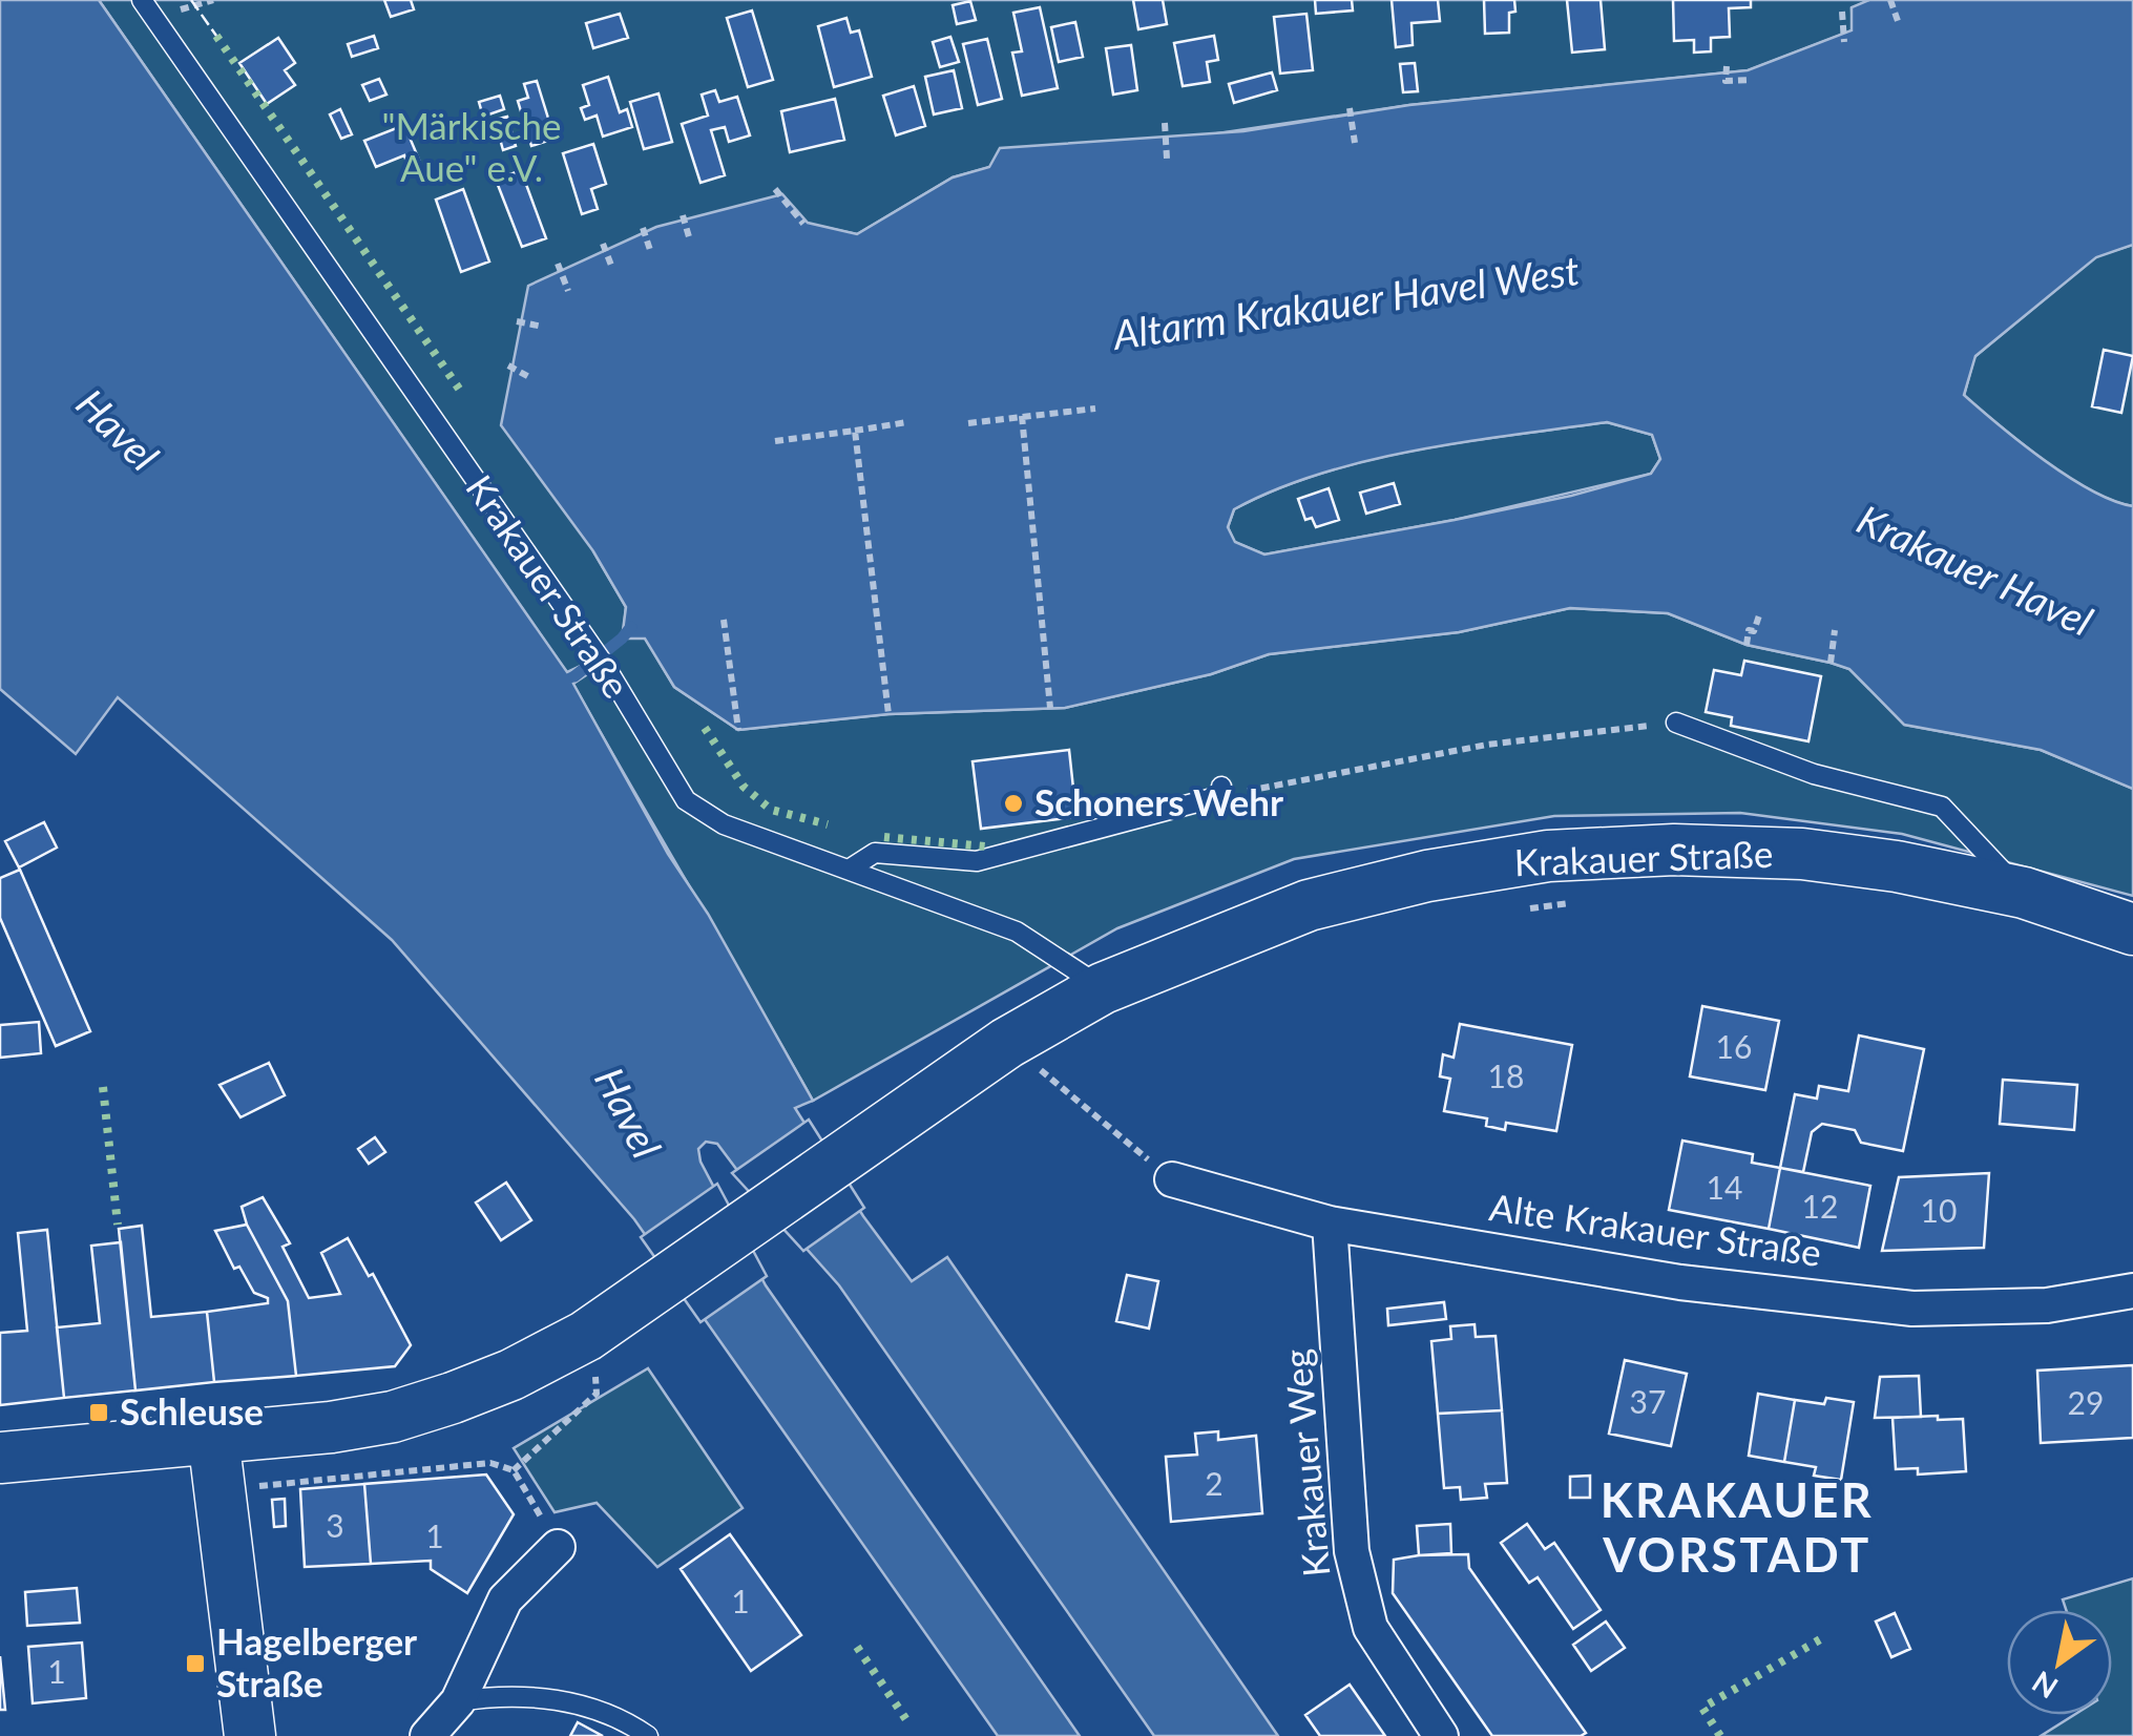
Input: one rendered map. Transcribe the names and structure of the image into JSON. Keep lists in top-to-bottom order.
{
  "streets": {
    "main road": ["Krakauer Straße"],
    "street": ["Alte Krakauer Straße", "Krakauer Weg"]
  },
  "crossings": [
    ["Alte Krakauer Straße", "Krakauer Weg"]
  ],
  "districts": ["KRAKAUER VORSTADT"],
  "water": ["Altarm Krakauer Havel West", "Havel", "Krakauer Havel"],
  "parks": ["\"Märkische Aue\" e.V."],
  "places": {
    "other": ["Schoners Wehr"],
    "transit": ["Schleuse", "Hagelberger Straße"]
  },
  "house_numbers": [
    "16",
    "18",
    "14",
    "12",
    "10",
    "37",
    "29",
    "2",
    "3",
    "1",
    "1",
    "1"
  ],
  "north": "bottom left"
}
